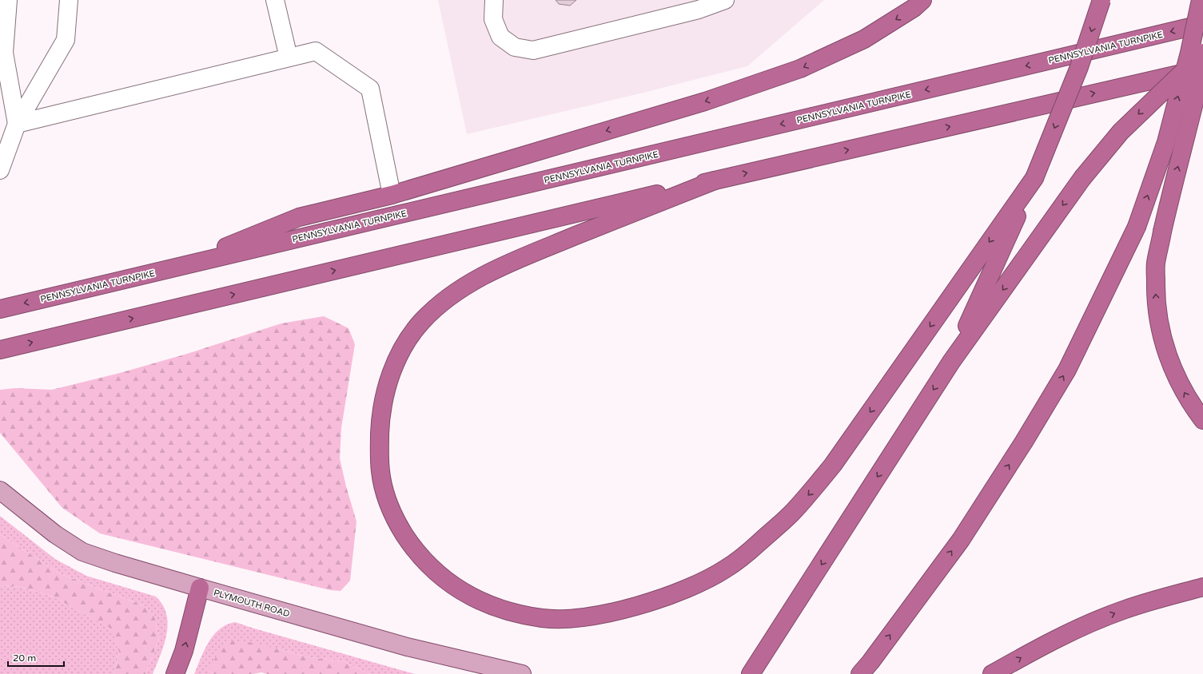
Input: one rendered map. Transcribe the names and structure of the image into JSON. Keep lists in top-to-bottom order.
{
  "streets": {
    "highway": ["PENNSYLVANIA TURNPIKE"],
    "main road": ["PLYMOUTH ROAD"]
  },
  "scale_bar": "20 m"
}
